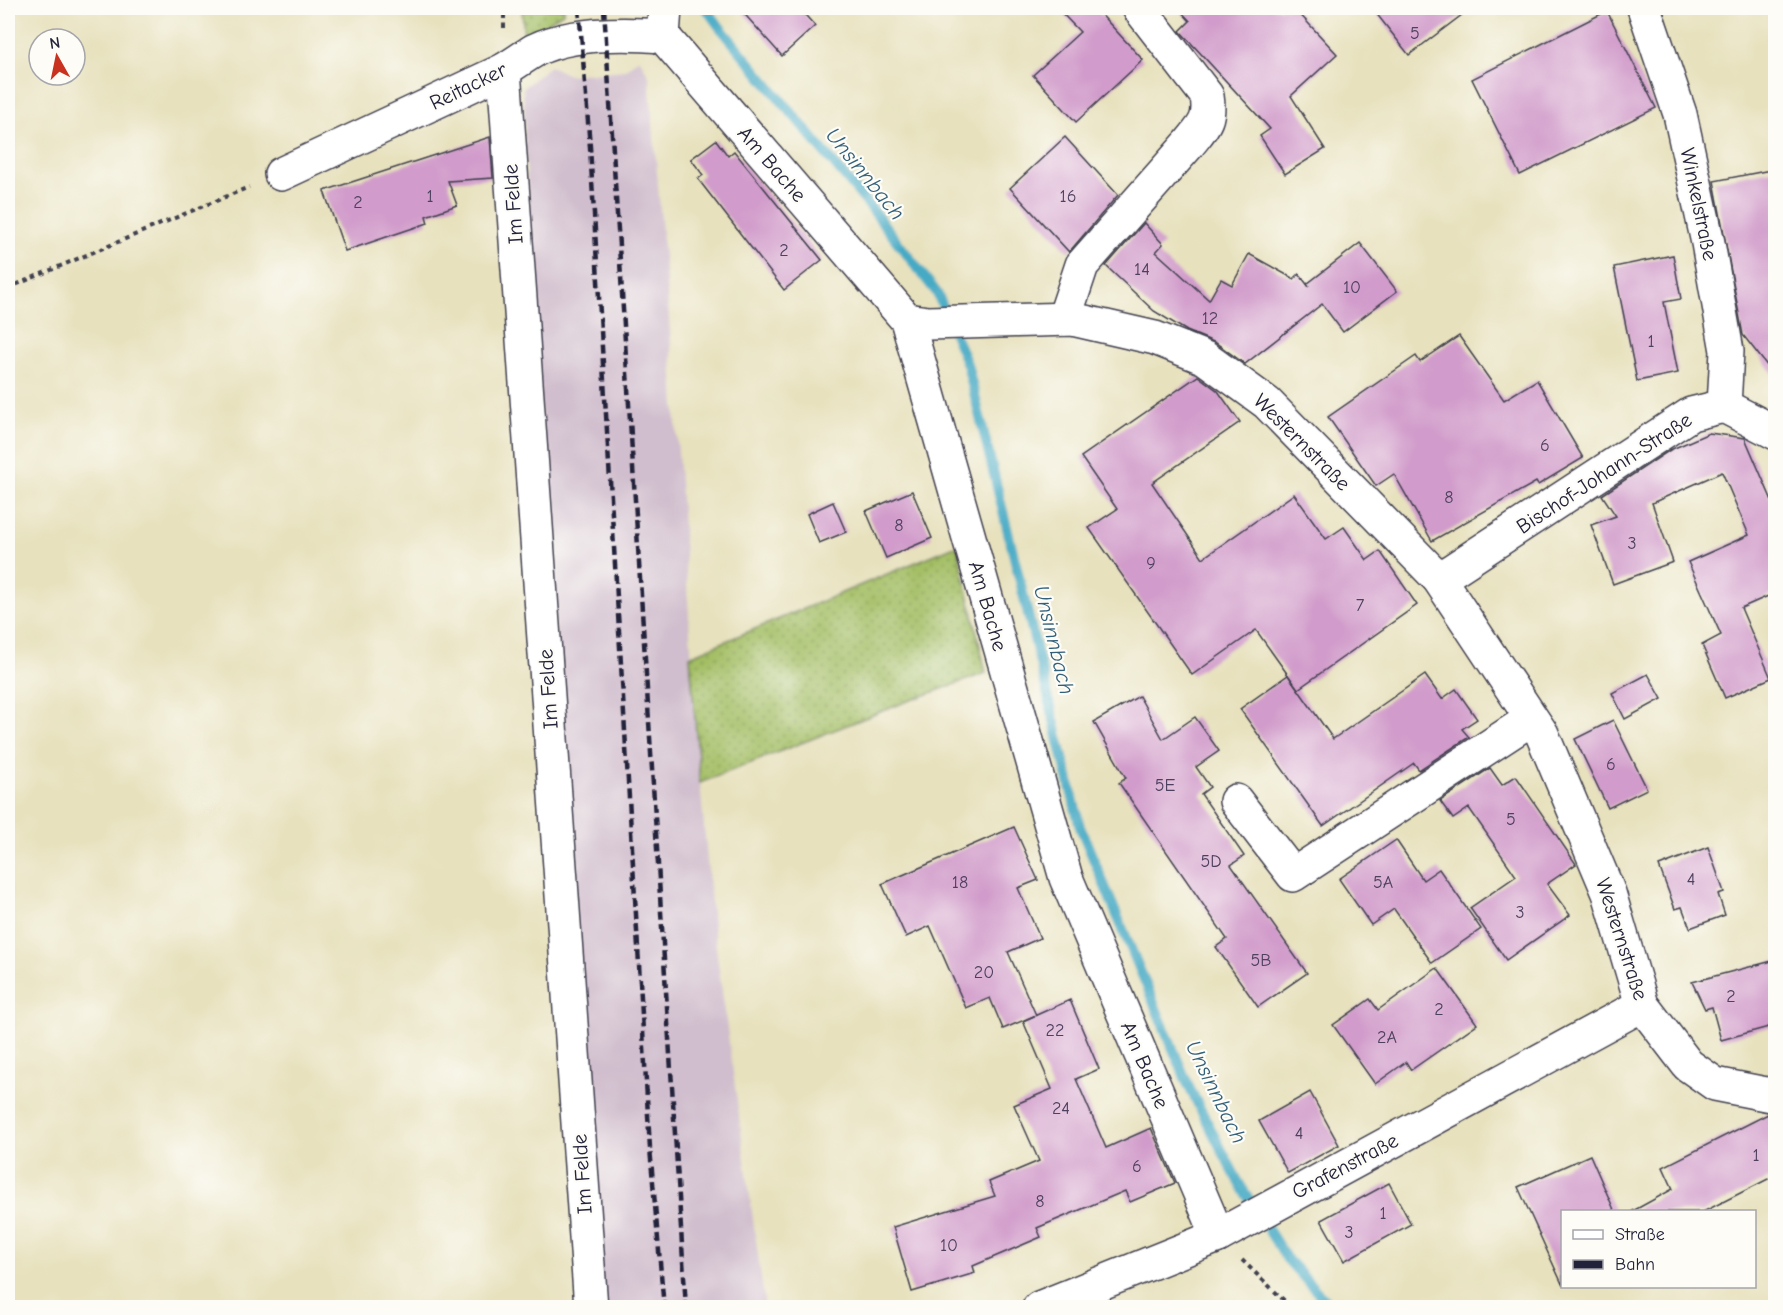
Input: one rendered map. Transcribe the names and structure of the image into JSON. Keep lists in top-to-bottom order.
{
  "streets": {
    "street": [
      "Reitacker",
      "Am Bache",
      "Im Felde",
      "Winkelstraße",
      "Westernstraße",
      "Bischof-Johann-Straße",
      "Grafenstraße"
    ]
  },
  "crossings": [
    ["Reitacker", "Am Bache"],
    ["Reitacker", "Im Felde"],
    ["Am Bache", "Westernstraße"],
    ["Am Bache", "Grafenstraße"],
    ["Winkelstraße", "Bischof-Johann-Straße"],
    ["Westernstraße", "Bischof-Johann-Straße"],
    ["Westernstraße", "Grafenstraße"]
  ],
  "water": ["Unsinnbach"],
  "house_numbers": [
    "5",
    "1",
    "16",
    "2",
    "2",
    "14",
    "10",
    "12",
    "1",
    "6",
    "8",
    "8",
    "3",
    "9",
    "7",
    "6",
    "5E",
    "5",
    "5D",
    "4",
    "18",
    "5A",
    "3",
    "5B",
    "20",
    "2",
    "2",
    "22",
    "2A",
    "24",
    "4",
    "1",
    "6",
    "8",
    "1",
    "3",
    "10"
  ],
  "legend": ["Straße", "Bahn"],
  "north": "top"
}
